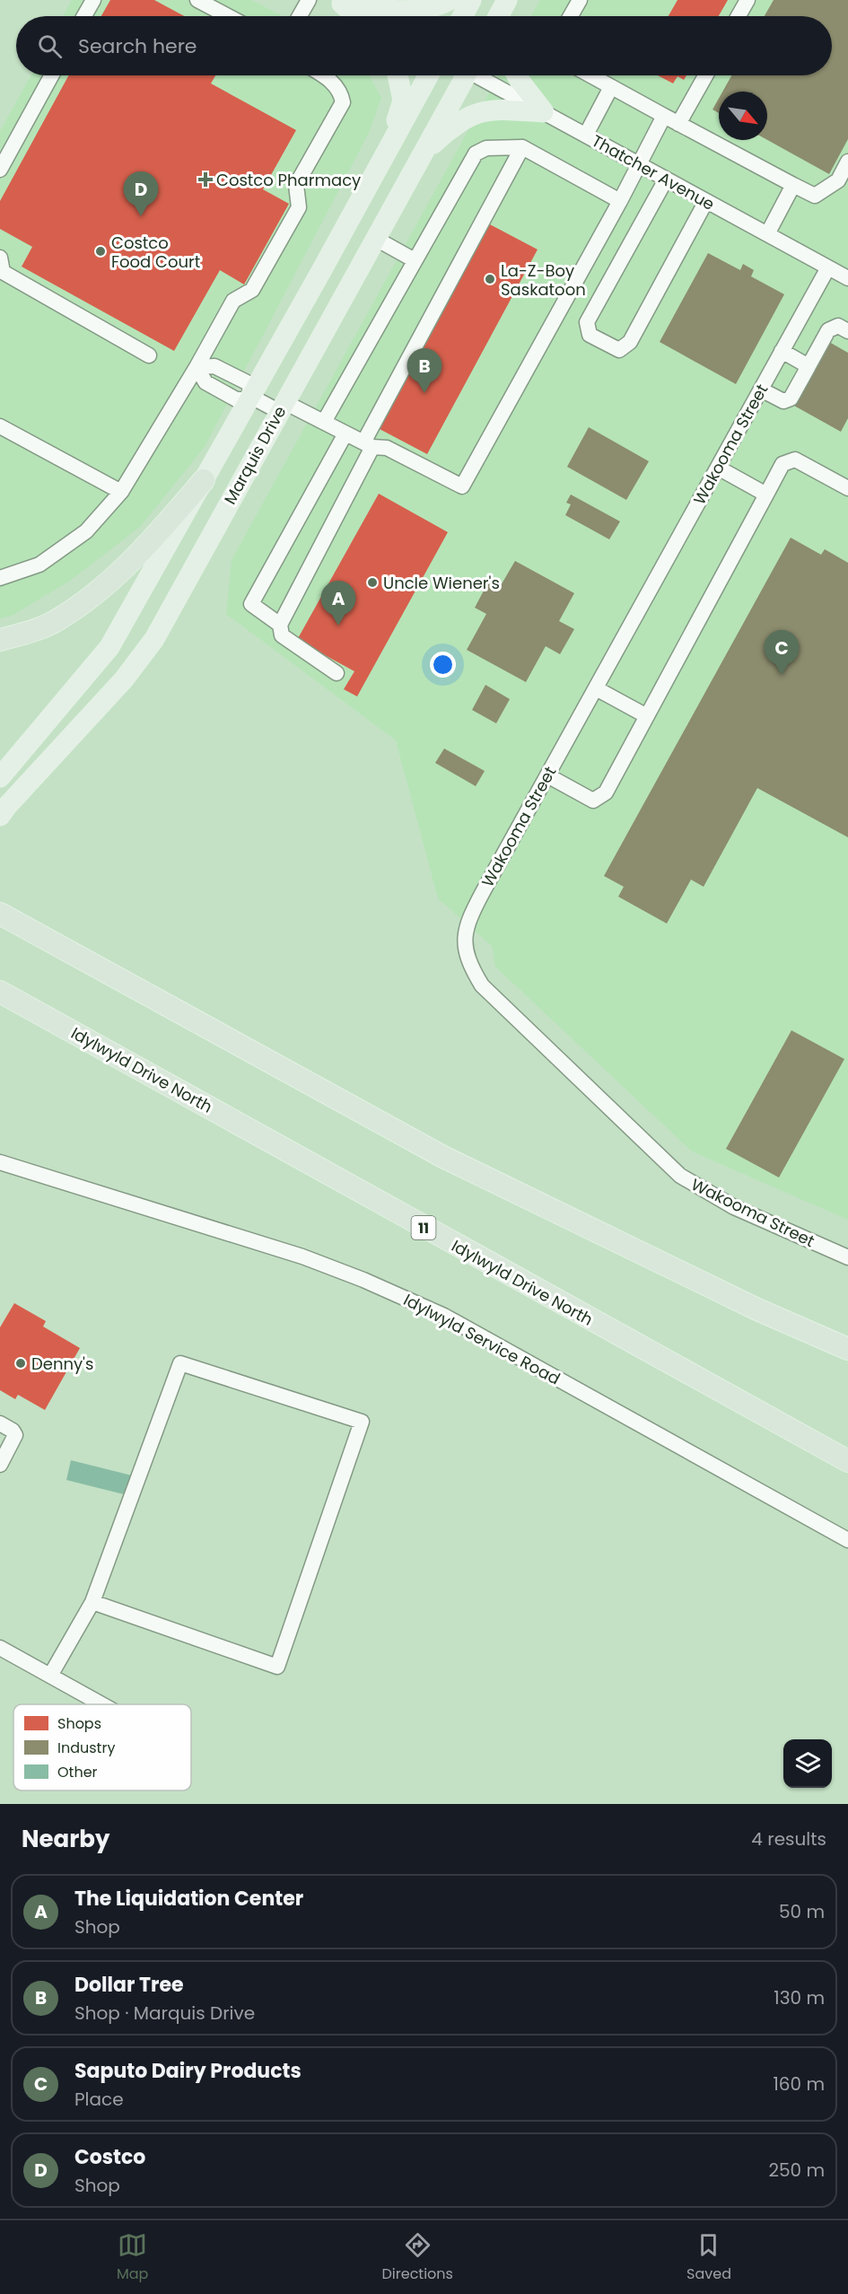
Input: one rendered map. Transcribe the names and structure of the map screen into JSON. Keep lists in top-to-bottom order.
{
  "streets": {
    "highway": ["Idylwyld Drive North", "11"],
    "main road": ["Marquis Drive"],
    "street": ["Thatcher Avenue", "Wakooma Street", "Idylwyld Service Road"]
  },
  "crossings": [
    ["Thatcher Avenue", "Wakooma Street"]
  ],
  "places": {
    "health": ["Costco Pharmacy"],
    "other": [
      "Costco Food Court",
      "La-Z-Boy Saskatoon",
      "Uncle Wiener's",
      "Denny's"
    ]
  },
  "legend": ["Shops", "Industry", "Other"],
  "north": "bottom right",
  "page": {
    "search": "Search here",
    "pins": [
      "D",
      "B",
      "A",
      "C"
    ],
    "heading": ["Nearby", "4 results"],
    "list": [
      {
        "mark": "A",
        "name": "The Liquidation Center",
        "note": "Shop",
        "value": "50 m"
      },
      {
        "mark": "B",
        "name": "Dollar Tree",
        "note": "Shop · Marquis Drive",
        "value": "130 m"
      },
      {
        "mark": "C",
        "name": "Saputo Dairy Products",
        "note": "Place",
        "value": "160 m"
      },
      {
        "mark": "D",
        "name": "Costco",
        "note": "Shop",
        "value": "250 m"
      }
    ],
    "nav": ["Map", "Directions", "Saved"]
  }
}
